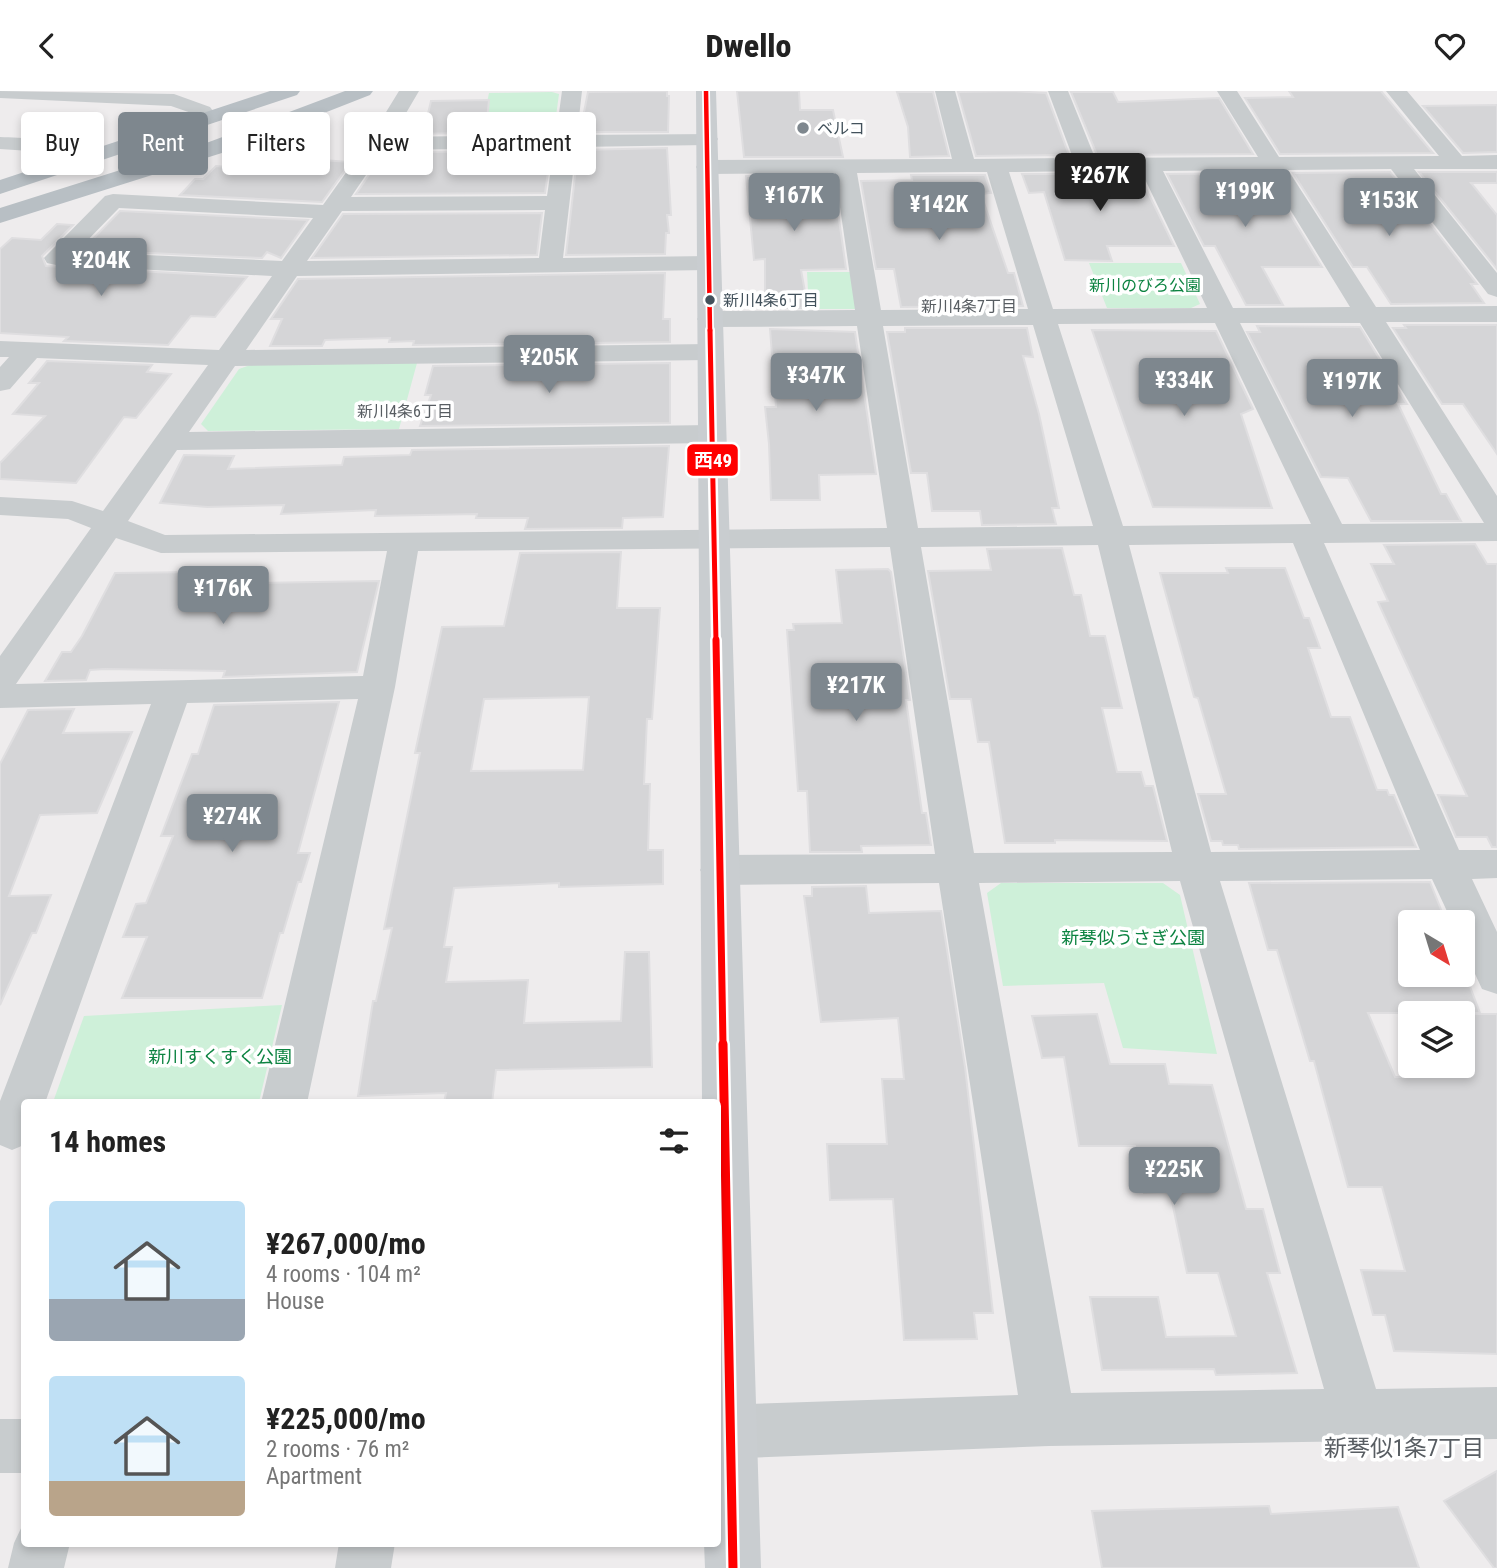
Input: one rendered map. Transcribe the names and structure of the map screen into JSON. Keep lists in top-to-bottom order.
{
  "districts": ["新川4条7丁目", "新川4条6丁目", "新琴似1条7丁目"],
  "parks": ["新川のびろ公園", "新琴似うさぎ公園", "新川すくすく公園"],
  "places": ["ベルコ", "新川4条6丁目"],
  "lines": ["transit line 西49"],
  "north": "bottom right",
  "page": {
    "header": "Dwello",
    "chip": [
      "Buy",
      "Rent",
      "Filters",
      "New",
      "Apartment"
    ],
    "price": [
      "¥267K",
      "¥199K",
      "¥167K",
      "¥153K",
      "¥142K",
      "¥204K",
      "¥205K",
      "¥347K",
      "¥334K",
      "¥197K",
      "¥176K",
      "¥217K",
      "¥274K",
      "¥225K"
    ],
    "heading": "14 homes",
    "list": [
      {
        "name": "¥267,000/mo",
        "note": "4 rooms · 104 m² · House"
      },
      {
        "name": "¥225,000/mo",
        "note": "2 rooms · 76 m² · Apartment"
      }
    ]
  }
}
